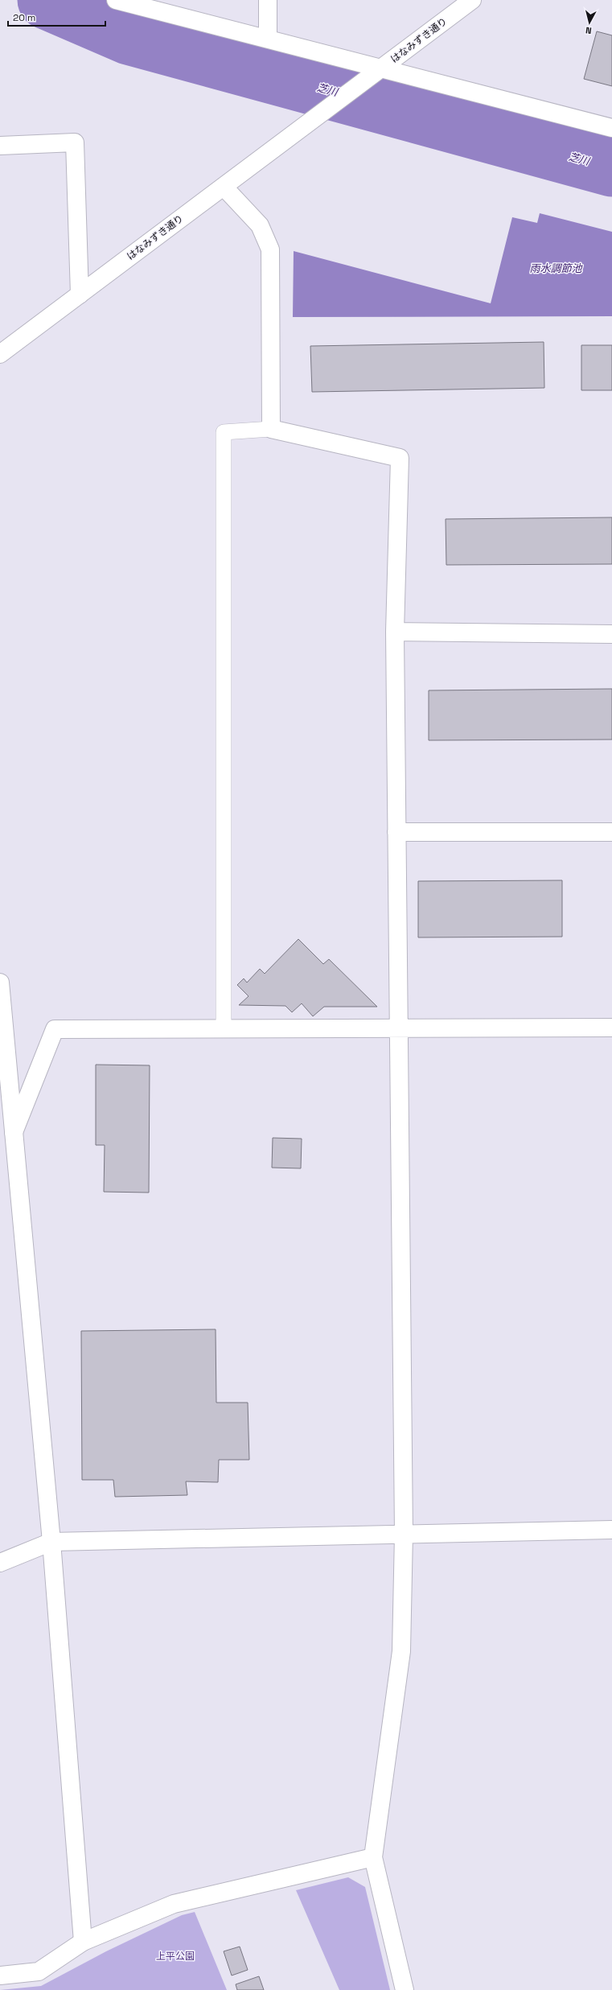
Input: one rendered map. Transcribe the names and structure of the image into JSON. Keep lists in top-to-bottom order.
{
  "streets": {
    "street": ["はなみずき通り"]
  },
  "water": ["芝川", "雨水調節池"],
  "parks": ["上平公園"],
  "scale_bar": "20 m",
  "north": "bottom"
}
